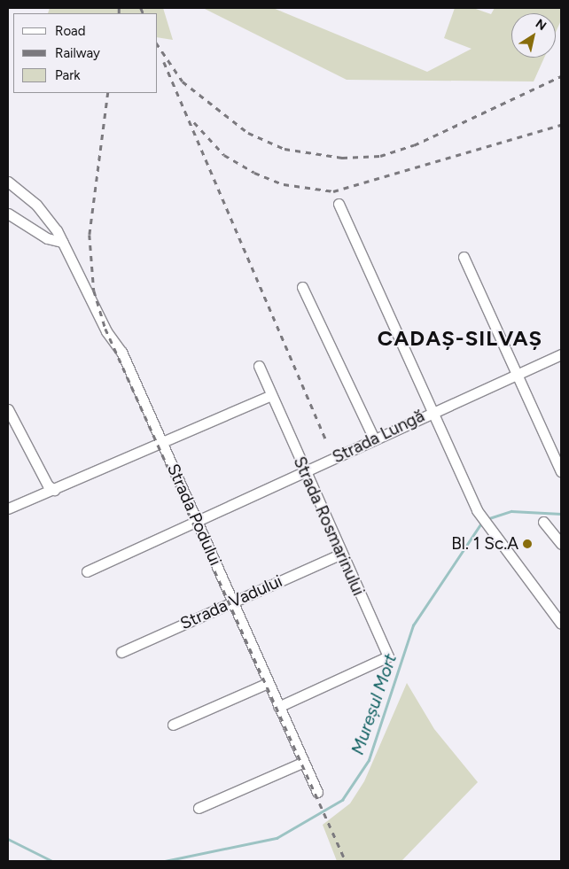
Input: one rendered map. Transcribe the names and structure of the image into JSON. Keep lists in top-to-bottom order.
{
  "streets": {
    "street": [
      "Strada Lungă",
      "Strada Podului",
      "Strada Rosmarinului",
      "Strada Vadului"
    ]
  },
  "crossings": [
    ["Strada Lungă", "Strada Podului"],
    ["Strada Lungă", "Strada Rosmarinului"],
    ["Strada Podului", "Strada Rosmarinului"],
    ["Strada Podului", "Strada Vadului"],
    ["Strada Rosmarinului", "Strada Vadului"]
  ],
  "districts": ["CADAȘ-SILVAȘ"],
  "water": ["Mureșul Mort"],
  "places": ["Bl. 1 Sc.A"],
  "legend": ["Road", "Railway", "Park"],
  "north": "top right"
}
